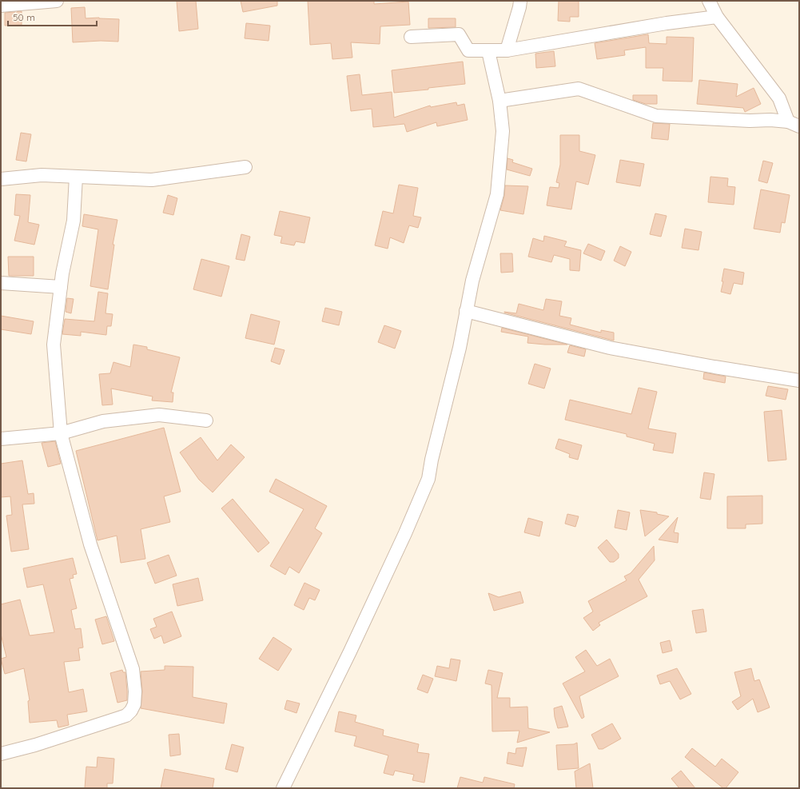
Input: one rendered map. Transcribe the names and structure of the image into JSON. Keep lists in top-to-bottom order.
{
  "scale_bar": "50 m"
}
